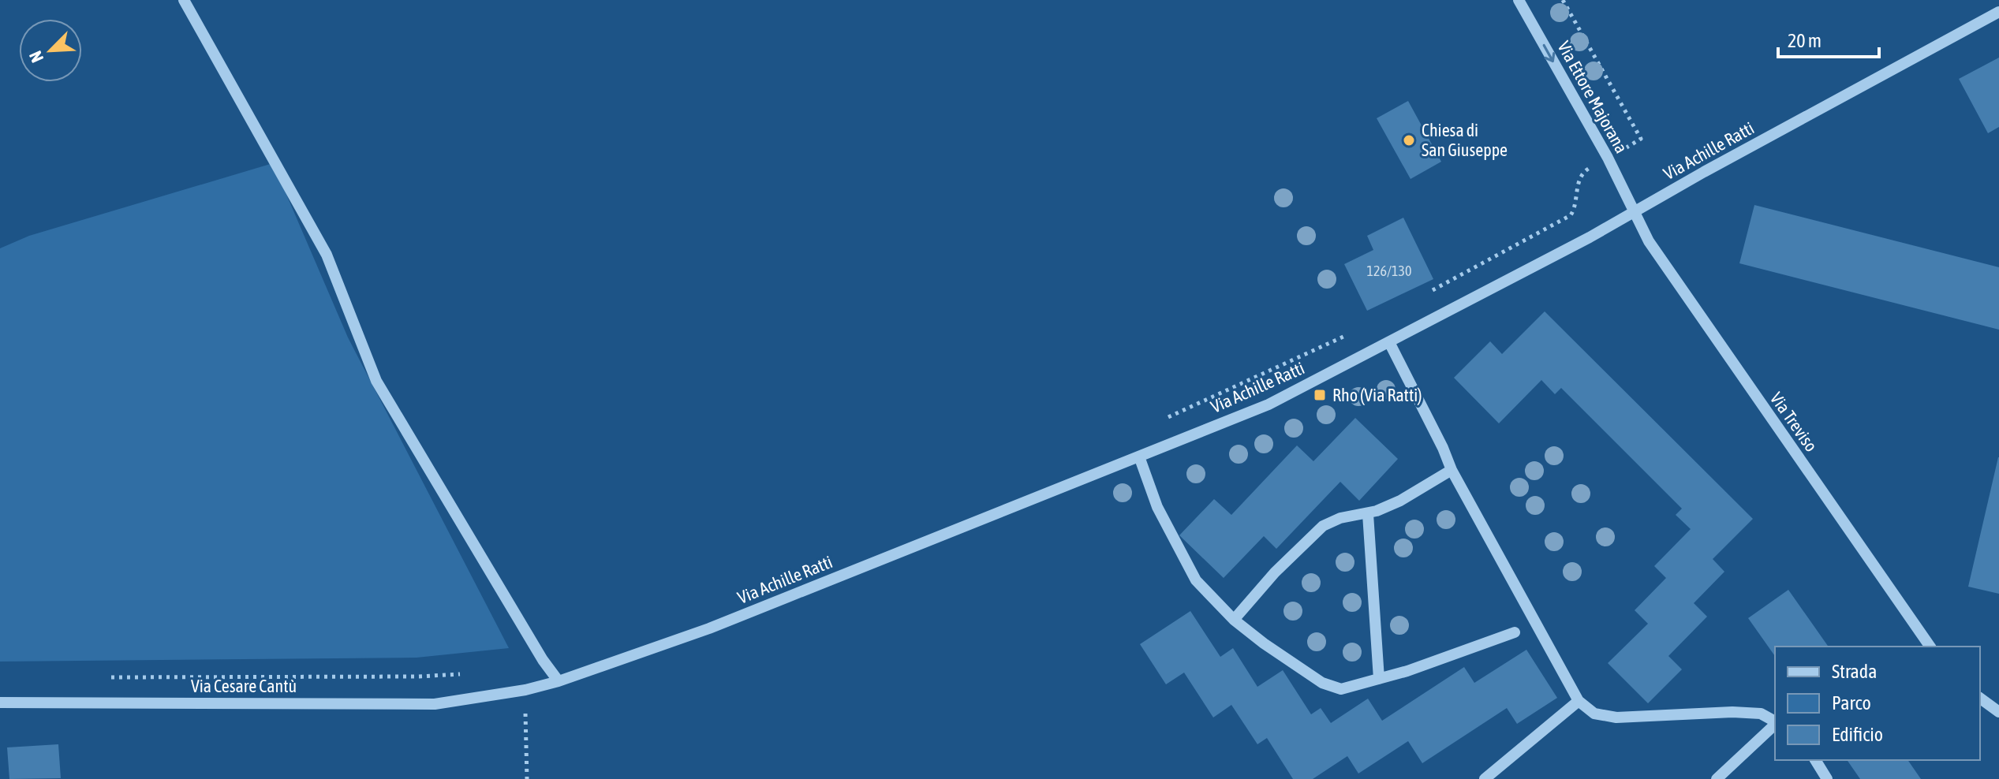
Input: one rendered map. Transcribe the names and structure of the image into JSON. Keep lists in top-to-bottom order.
{
  "streets": {
    "street": [
      "Via Ettore Majorana",
      "Via Achille Ratti",
      "Via Treviso",
      "Via Cesare Cantù"
    ]
  },
  "crossings": [
    ["Via Ettore Majorana", "Via Achille Ratti"],
    ["Via Ettore Majorana", "Via Treviso"],
    ["Via Achille Ratti", "Via Treviso"],
    ["Via Achille Ratti", "Via Cesare Cantù"]
  ],
  "one_way": ["Via Ettore Majorana"],
  "places": {
    "other": ["Chiesa di San Giuseppe"],
    "transit": ["Rho (Via Ratti)"]
  },
  "house_numbers": ["126/130"],
  "legend": ["Strada", "Parco", "Edificio"],
  "scale_bar": "20 m",
  "north": "bottom left"
}
